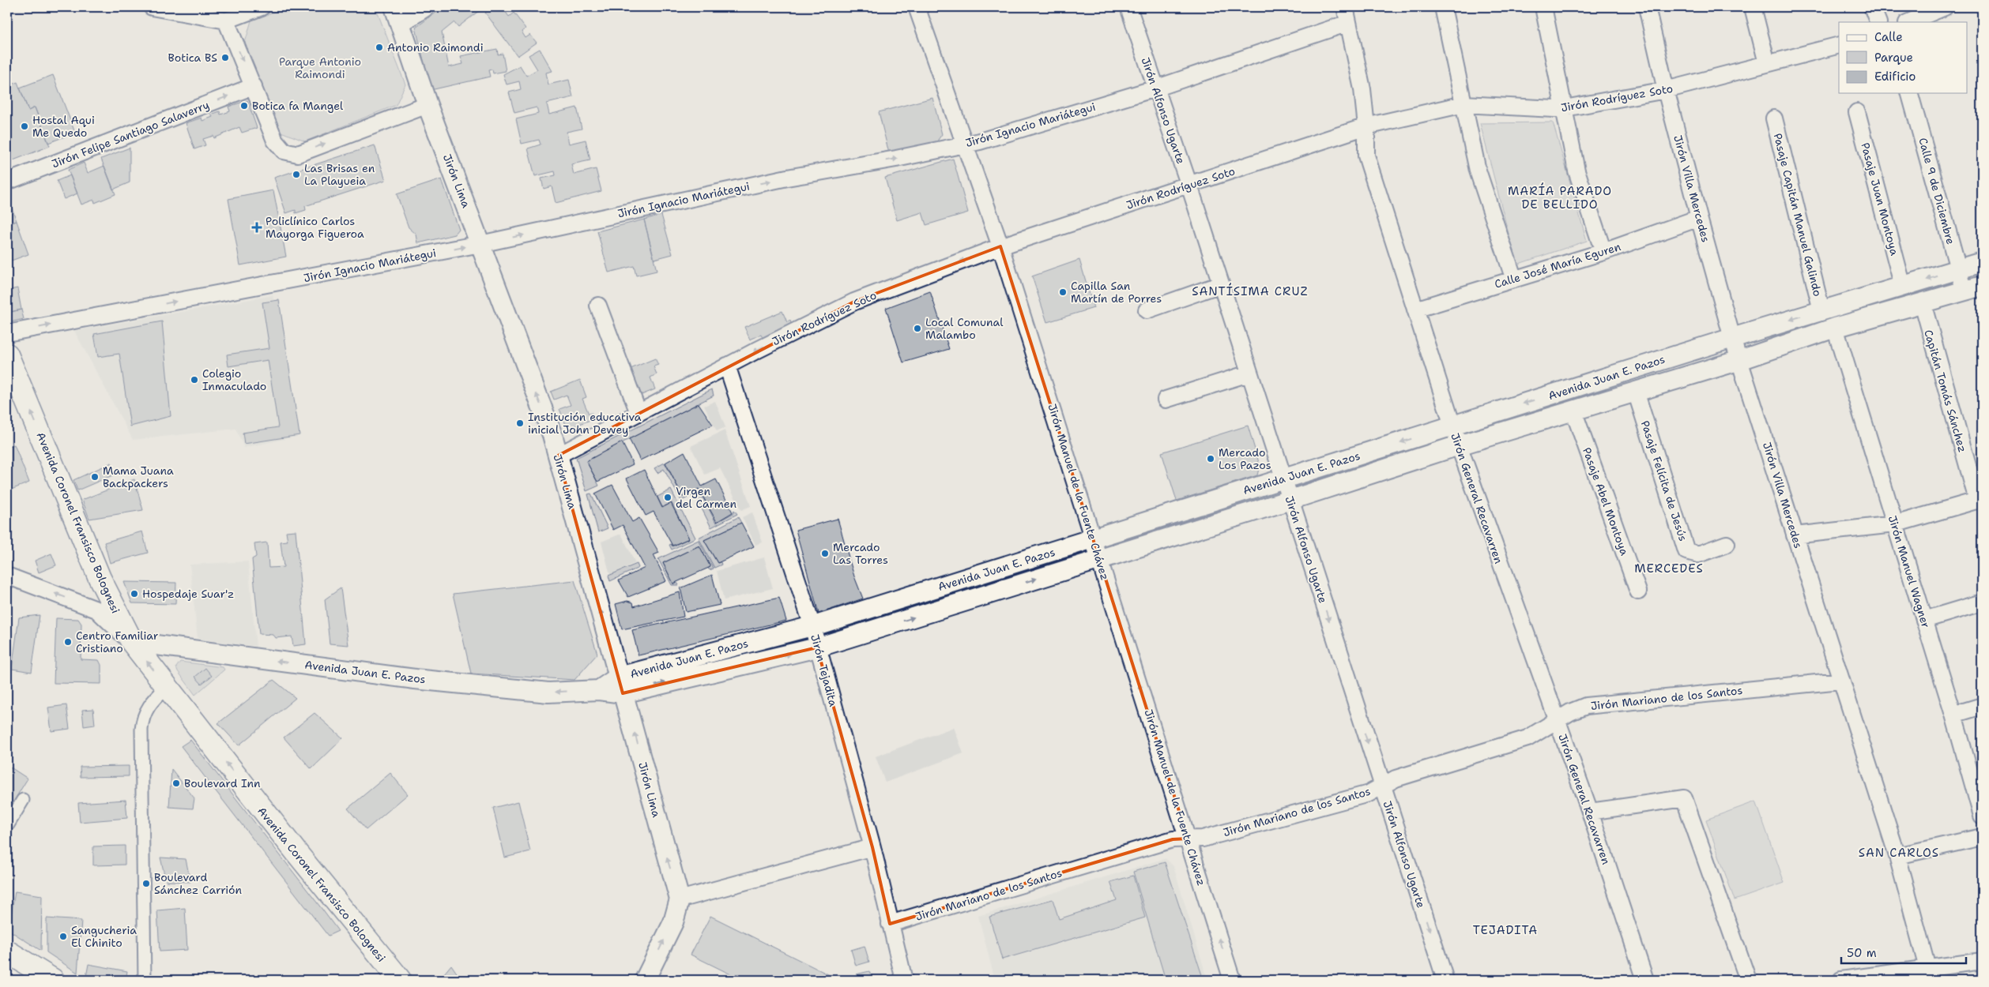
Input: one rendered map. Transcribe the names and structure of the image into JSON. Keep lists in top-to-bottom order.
{
  "streets": {
    "main road": ["Avenida Coronel Fransisco Bolognesi"],
    "street": [
      "Jirón Rodríguez Soto",
      "Jirón Alfonso Ugarte",
      "Jirón Ignacio Mariátegui",
      "Jirón Felipe Santiago Salaverry",
      "Jirón Lima",
      "Jirón Villa Mercedes",
      "Calle 9 de Diciembre",
      "Pasaje Juan Montoya",
      "Pasaje Capitán Manuel Galindo",
      "Calle José María Eguren",
      "Avenida Juan E. Pazos",
      "Capitán Tomás Sánchez",
      "Pasaje Felícita de Jesús",
      "Jirón Manuel de la Fuente Chávez",
      "Jirón General Recavarren",
      "Pasaje Abel Montoya",
      "Jirón Manuel Wagner",
      "Jirón Tejadita",
      "Jirón Mariano de los Santos"
    ]
  },
  "crossings": [
    ["Jirón Rodríguez Soto", "Jirón Alfonso Ugarte"],
    ["Jirón Rodríguez Soto", "Jirón Lima"],
    ["Jirón Rodríguez Soto", "Jirón Villa Mercedes"],
    ["Jirón Rodríguez Soto", "Jirón Manuel de la Fuente Chávez"],
    ["Jirón Rodríguez Soto", "Jirón General Recavarren"],
    ["Jirón Rodríguez Soto", "Jirón Tejadita"],
    ["Jirón Alfonso Ugarte", "Jirón Ignacio Mariátegui"],
    ["Jirón Alfonso Ugarte", "Avenida Juan E. Pazos"],
    ["Jirón Alfonso Ugarte", "Jirón Mariano de los Santos"],
    ["Jirón Ignacio Mariátegui", "Jirón Lima"],
    ["Jirón Ignacio Mariátegui", "Jirón Manuel de la Fuente Chávez"],
    ["Jirón Ignacio Mariátegui", "Jirón General Recavarren"],
    ["Jirón Lima", "Avenida Juan E. Pazos"],
    ["Jirón Villa Mercedes", "Calle José María Eguren"],
    ["Jirón Villa Mercedes", "Avenida Juan E. Pazos"],
    ["Jirón Villa Mercedes", "Jirón Mariano de los Santos"],
    ["Calle 9 de Diciembre", "Avenida Juan E. Pazos"],
    ["Pasaje Juan Montoya", "Avenida Juan E. Pazos"],
    ["Pasaje Capitán Manuel Galindo", "Avenida Juan E. Pazos"],
    ["Calle José María Eguren", "Jirón General Recavarren"],
    ["Avenida Juan E. Pazos", "Capitán Tomás Sánchez"],
    ["Avenida Juan E. Pazos", "Pasaje Felícita de Jesús"],
    ["Avenida Juan E. Pazos", "Jirón Manuel de la Fuente Chávez"],
    ["Avenida Juan E. Pazos", "Jirón General Recavarren"],
    ["Avenida Juan E. Pazos", "Pasaje Abel Montoya"],
    ["Avenida Juan E. Pazos", "Avenida Coronel Fransisco Bolognesi"],
    ["Avenida Juan E. Pazos", "Jirón Manuel Wagner"],
    ["Avenida Juan E. Pazos", "Jirón Tejadita"],
    ["Jirón Manuel de la Fuente Chávez", "Jirón Mariano de los Santos"],
    ["Jirón General Recavarren", "Jirón Mariano de los Santos"],
    ["Jirón Tejadita", "Jirón Mariano de los Santos"]
  ],
  "one_way": [
    "Jirón Alfonso Ugarte",
    "Jirón Ignacio Mariátegui",
    "Jirón Felipe Santiago Salaverry",
    "Jirón Lima",
    "Jirón Manuel de la Fuente Chávez",
    "Avenida Coronel Fransisco Bolognesi"
  ],
  "districts": [
    "MARÍA PARADO DE BELLIDO",
    "SANTÍSIMA CRUZ",
    "MERCEDES",
    "SAN CARLOS",
    "TEJADITA"
  ],
  "parks": ["Parque Antonio Raimondi"],
  "places": {
    "other": [
      "Antonio Raimondi",
      "Botica BS",
      "Botica fa Mangel",
      "Hostal Aqui Me Quedo",
      "Las Brisas en La Playueia",
      "Capilla San Martín de Porres",
      "Local Comunal Malambo",
      "Colegio Inmaculado",
      "Institución educativa inicial John Dewey",
      "Mercado Los Pazos",
      "Mama Juana Backpackers",
      "Virgen del Carmen",
      "Mercado Las Torres",
      "Hospedaje Suar'z",
      "Centro Familiar Cristiano",
      "Boulevard Inn",
      "Boulevard Sánchez Carrión",
      "Sangucheria El Chinito"
    ],
    "health": ["Policlínico Carlos Mayorga Figueroa"]
  },
  "legend": ["Calle", "Parque", "Edificio"],
  "scale_bar": "50 m"
}
